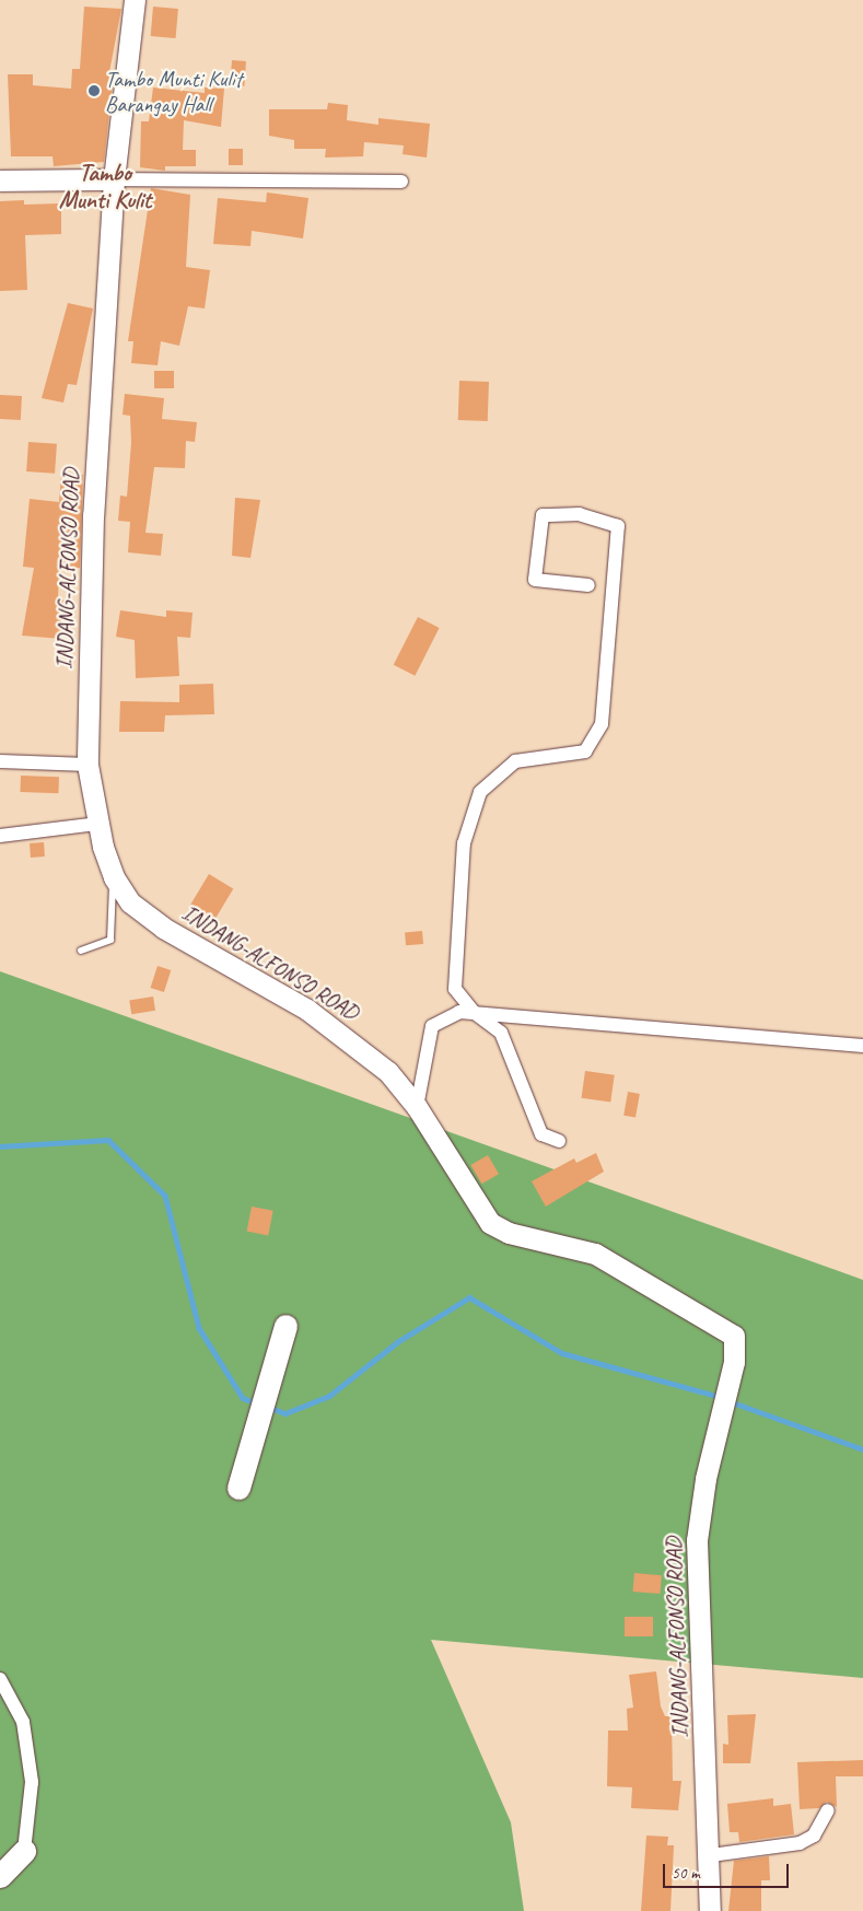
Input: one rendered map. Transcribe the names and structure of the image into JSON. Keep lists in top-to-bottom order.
{
  "streets": {
    "main road": ["INDANG-ALFONSO ROAD"]
  },
  "districts": ["Tambo Munti Kulit"],
  "places": ["Tambo Munti Kulit Barangay Hall"],
  "scale_bar": "50 m"
}
